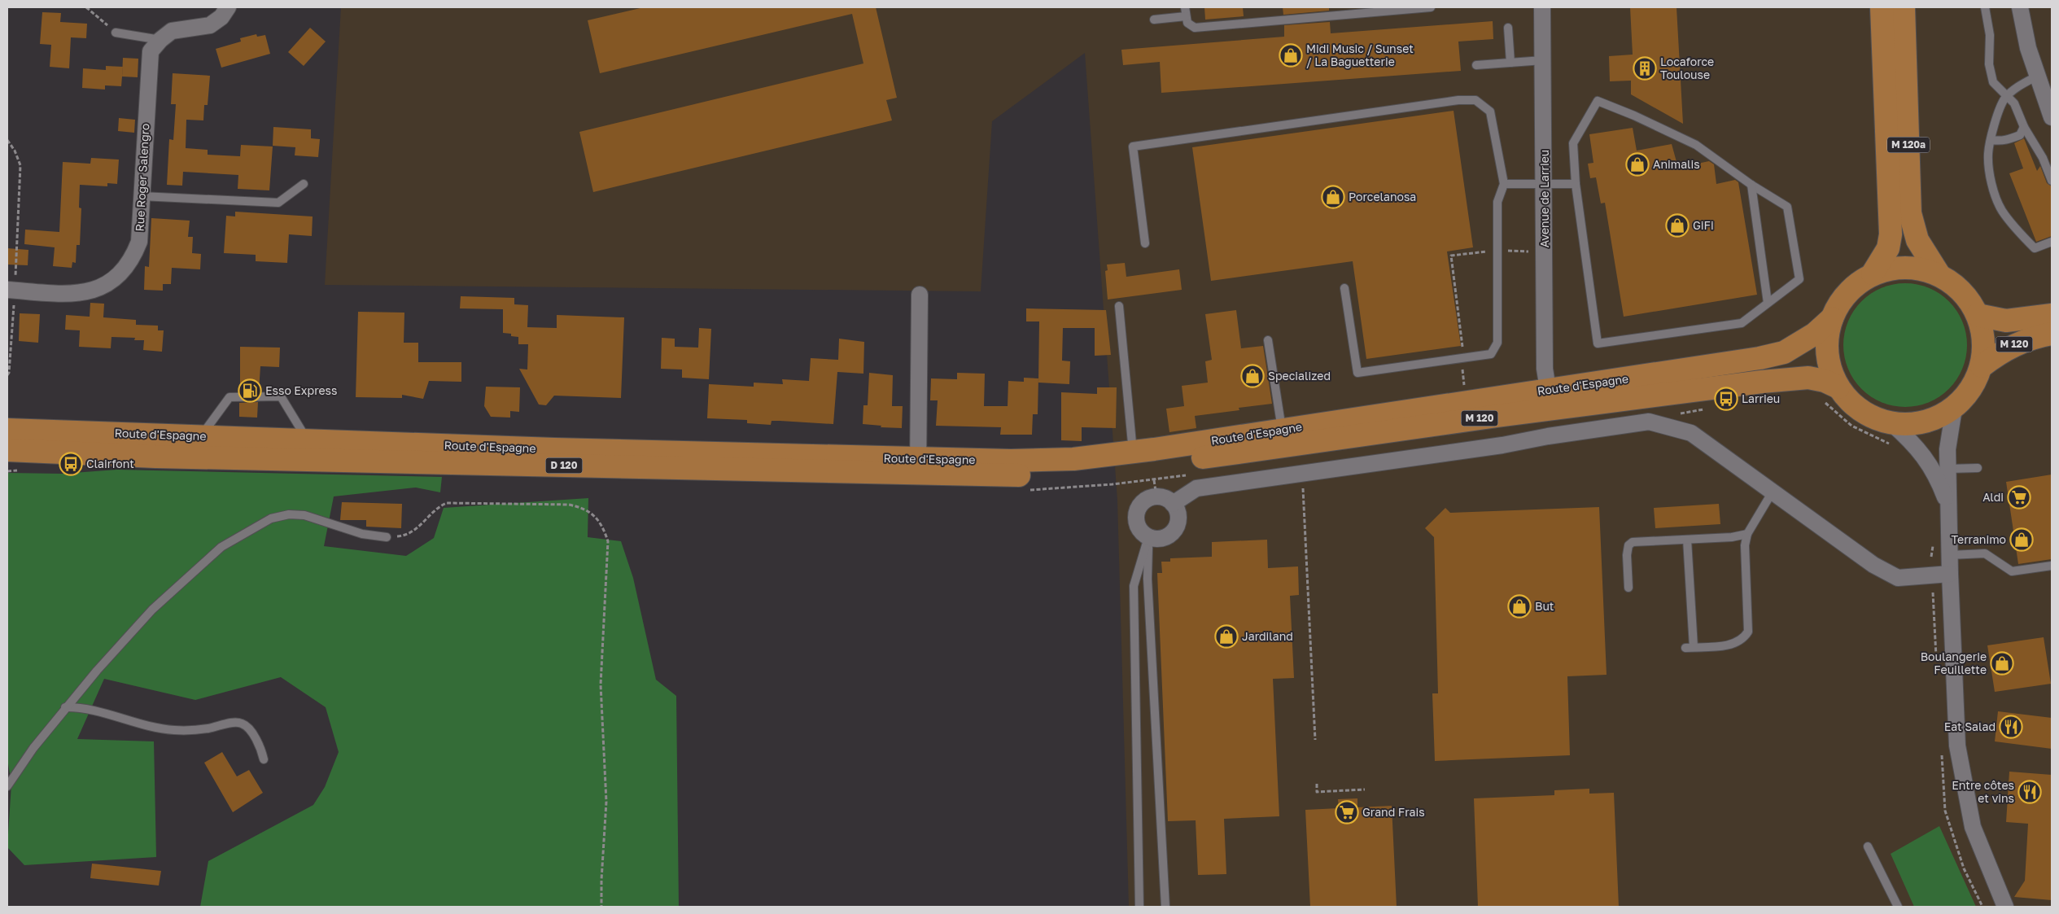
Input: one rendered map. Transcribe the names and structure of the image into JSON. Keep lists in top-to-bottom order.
{
  "streets": {
    "main road": [
      "M 120a",
      "M 120",
      "Route d'Espagne",
      "D 120"
    ],
    "street": ["Rue Roger Salengro", "Avenue de Larrieu"]
  },
  "crossings": [
    ["Avenue de Larrieu", "Route d'Espagne"]
  ],
  "places": {
    "shop": [
      "Midi Music / Sunset / La Baguetterie",
      "Animalis",
      "Porcelanosa",
      "GiFi",
      "Specialized",
      "Terranimo",
      "But",
      "Jardiland",
      "Boulangerie Feuillette"
    ],
    "building": ["Locaforce Toulouse"],
    "fuel station": ["Esso Express"],
    "bus stop": ["Larrieu", "Clairfont"],
    "supermarket": ["Aldi", "Grand Frais"],
    "restaurant": ["Eat Salad", "Entre côtes et vins"]
  }
}
